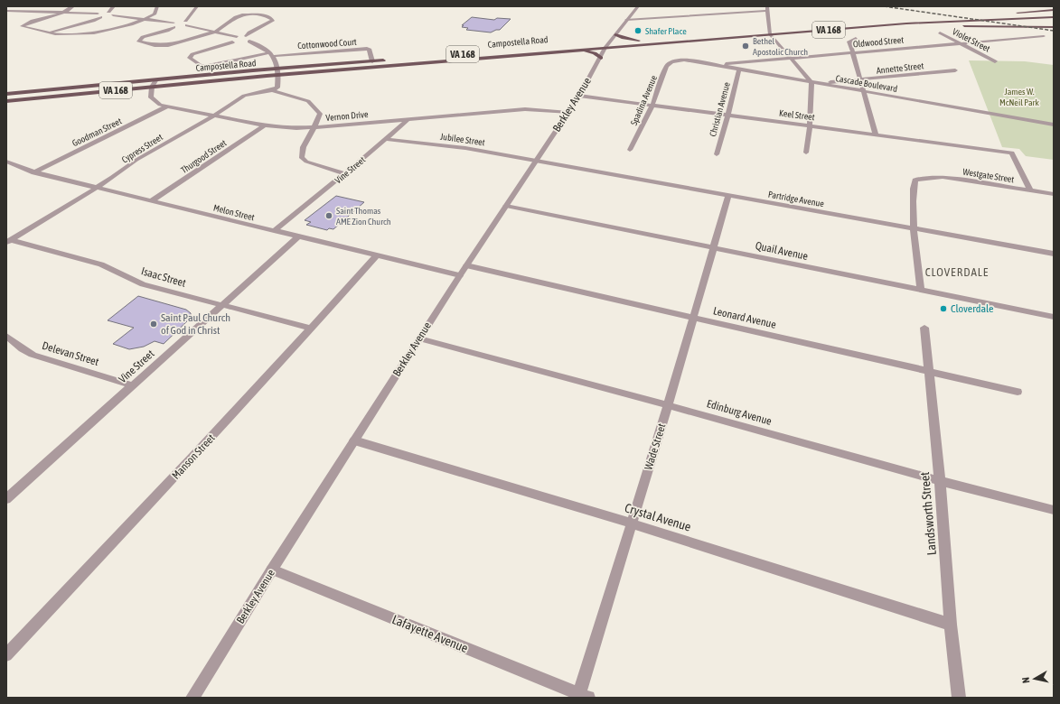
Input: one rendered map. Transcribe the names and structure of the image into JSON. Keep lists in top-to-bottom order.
{
  "streets": {
    "main road": ["VA 168", "Campostella Road"],
    "street": [
      "Violet Street",
      "Oldwood Street",
      "Cottonwood Court",
      "Annette Street",
      "Cascade Boulevard",
      "Spadina Avenue",
      "Berkley Avenue",
      "Christian Avenue",
      "Keel Street",
      "Vernon Drive",
      "Goodman Street",
      "Jubilee Street",
      "Cypress Street",
      "Thurgood Street",
      "Vine Street",
      "Westgate Street",
      "Partridge Avenue",
      "Melon Street",
      "Quail Avenue",
      "Isaac Street",
      "Leonard Avenue",
      "Delevan Street",
      "Edinburg Avenue",
      "Wade Street",
      "Manson Street",
      "Landsworth Street",
      "Crystal Avenue",
      "Lafayette Avenue"
    ]
  },
  "crossings": [
    ["VA 168", "Campostella Road"],
    ["Violet Street", "Oldwood Street"],
    ["Campostella Road", "Cottonwood Court"],
    ["Campostella Road", "Berkley Avenue"],
    ["Campostella Road", "Vernon Drive"],
    ["Oldwood Street", "Cascade Boulevard"],
    ["Cascade Boulevard", "Spadina Avenue"],
    ["Cascade Boulevard", "Christian Avenue"],
    ["Spadina Avenue", "Keel Street"],
    ["Berkley Avenue", "Keel Street"],
    ["Berkley Avenue", "Vernon Drive"],
    ["Berkley Avenue", "Jubilee Street"],
    ["Berkley Avenue", "Partridge Avenue"],
    ["Berkley Avenue", "Melon Street"],
    ["Berkley Avenue", "Quail Avenue"],
    ["Berkley Avenue", "Leonard Avenue"],
    ["Berkley Avenue", "Edinburg Avenue"],
    ["Berkley Avenue", "Crystal Avenue"],
    ["Berkley Avenue", "Lafayette Avenue"],
    ["Christian Avenue", "Keel Street"],
    ["Keel Street", "Westgate Street"],
    ["Vernon Drive", "Goodman Street"],
    ["Vernon Drive", "Cypress Street"],
    ["Vernon Drive", "Thurgood Street"],
    ["Vernon Drive", "Vine Street"],
    ["Goodman Street", "Melon Street"],
    ["Jubilee Street", "Vine Street"],
    ["Jubilee Street", "Partridge Avenue"],
    ["Cypress Street", "Melon Street"],
    ["Cypress Street", "Isaac Street"],
    ["Thurgood Street", "Melon Street"],
    ["Vine Street", "Melon Street"],
    ["Vine Street", "Isaac Street"],
    ["Vine Street", "Delevan Street"],
    ["Westgate Street", "Partridge Avenue"],
    ["Partridge Avenue", "Wade Street"],
    ["Melon Street", "Manson Street"],
    ["Quail Avenue", "Wade Street"],
    ["Isaac Street", "Manson Street"],
    ["Leonard Avenue", "Wade Street"],
    ["Leonard Avenue", "Landsworth Street"],
    ["Edinburg Avenue", "Wade Street"],
    ["Edinburg Avenue", "Landsworth Street"],
    ["Wade Street", "Crystal Avenue"],
    ["Wade Street", "Lafayette Avenue"],
    ["Landsworth Street", "Crystal Avenue"]
  ],
  "districts": ["CLOVERDALE"],
  "parks": ["James W. McNeil Park"],
  "places": [
    "Shafer Place",
    "Bethel Apostolic Church",
    "Saint Thomas AME Zion Church",
    "Cloverdale",
    "Saint Paul Church of God in Christ"
  ],
  "north": "left"
}
